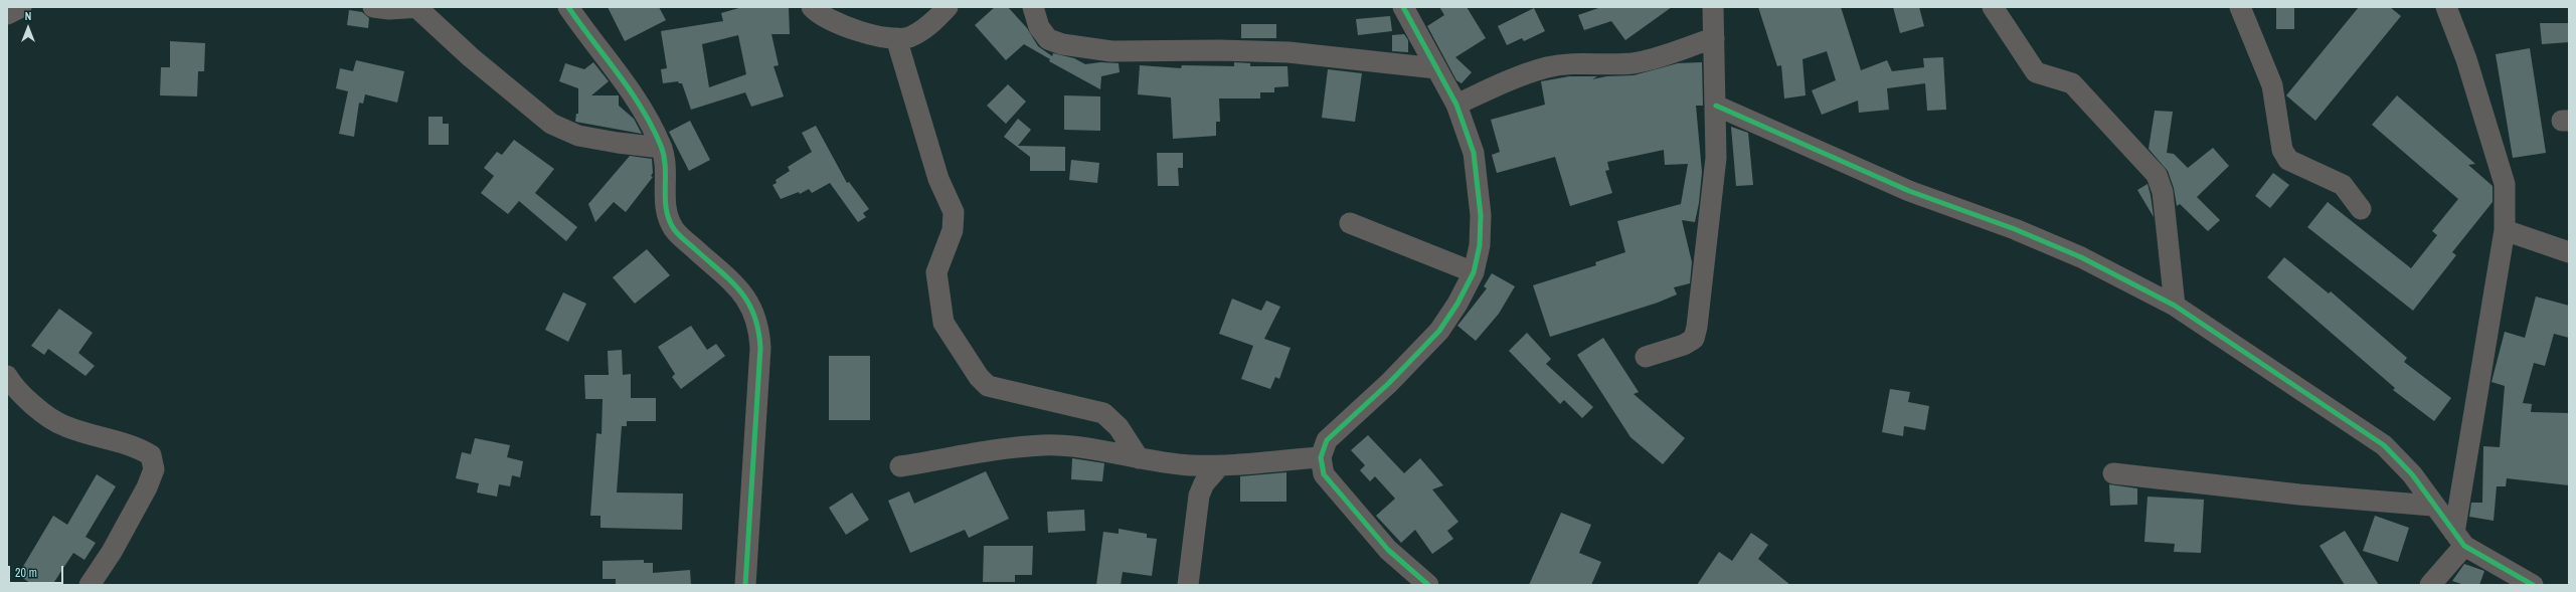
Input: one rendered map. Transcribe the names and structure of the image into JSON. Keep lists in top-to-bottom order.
{
  "scale_bar": "20 m",
  "north": "top"
}
